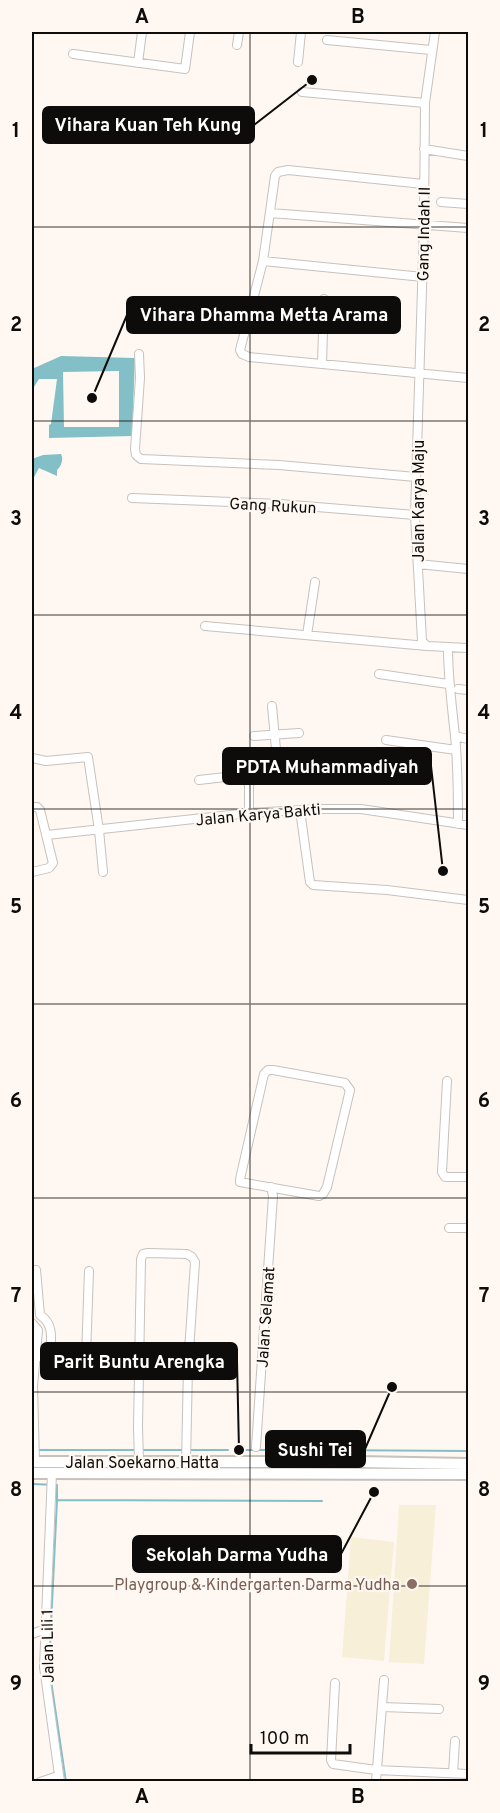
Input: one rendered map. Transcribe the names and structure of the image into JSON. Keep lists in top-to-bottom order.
{
  "streets": {
    "main road": ["Jalan Soekarno Hatta"],
    "street": [
      "Gang Indah II",
      "Jalan Karya Maju",
      "Gang Rukun",
      "Jalan Karya Bakti",
      "Jalan Selamat",
      "Jalan Lili 1"
    ]
  },
  "crossings": [
    ["Gang Indah II", "Jalan Karya Maju"],
    ["Jalan Karya Maju", "Gang Rukun"],
    ["Jalan Soekarno Hatta", "Jalan Lili 1"]
  ],
  "places": [
    "Vihara Kuan Teh Kung",
    "Vihara Dhamma Metta Arama",
    "PDTA Muhammadiyah",
    "Sushi Tei",
    "Parit Buntu Arengka",
    "Sekolah Darma Yudha",
    "Playgroup & Kindergarten Darma Yudha"
  ],
  "scale_bar": "100 m",
  "grid": {
    "columns": ["A", "B"],
    "rows": [
      "1",
      "2",
      "3",
      "4",
      "5",
      "6",
      "7",
      "8",
      "9"
    ]
  }
}
